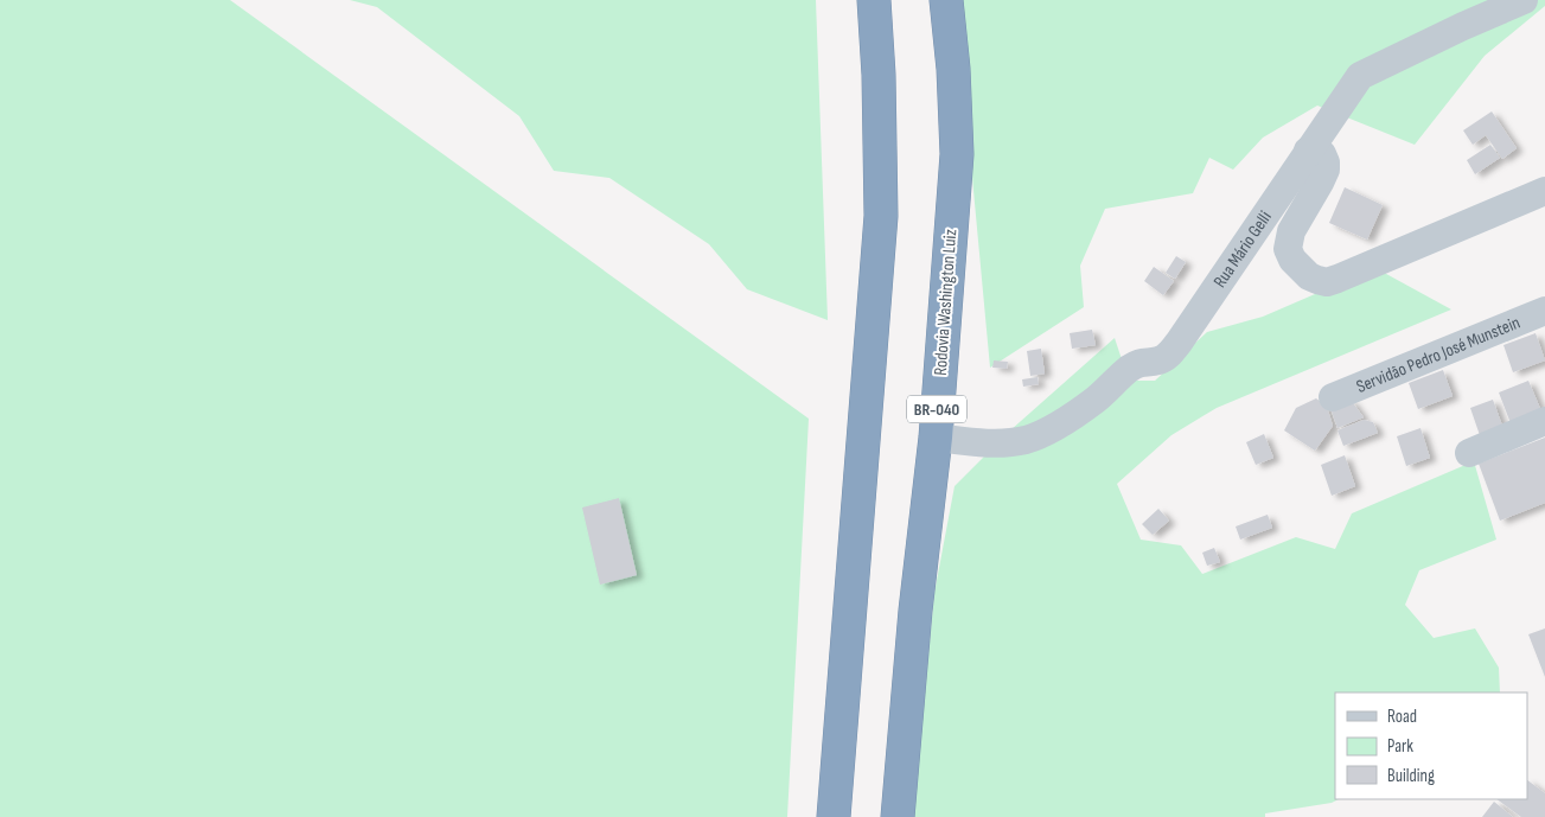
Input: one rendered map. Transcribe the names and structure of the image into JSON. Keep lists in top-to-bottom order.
{
  "streets": {
    "highway": ["Rodovia Washington Luiz", "BR-040"],
    "street": ["Rua Mário Gelli", "Servidão Pedro José Munstein"]
  },
  "crossings": [
    ["Rua Mário Gelli", "Rodovia Washington Luiz"]
  ],
  "legend": ["Road", "Park", "Building"]
}
